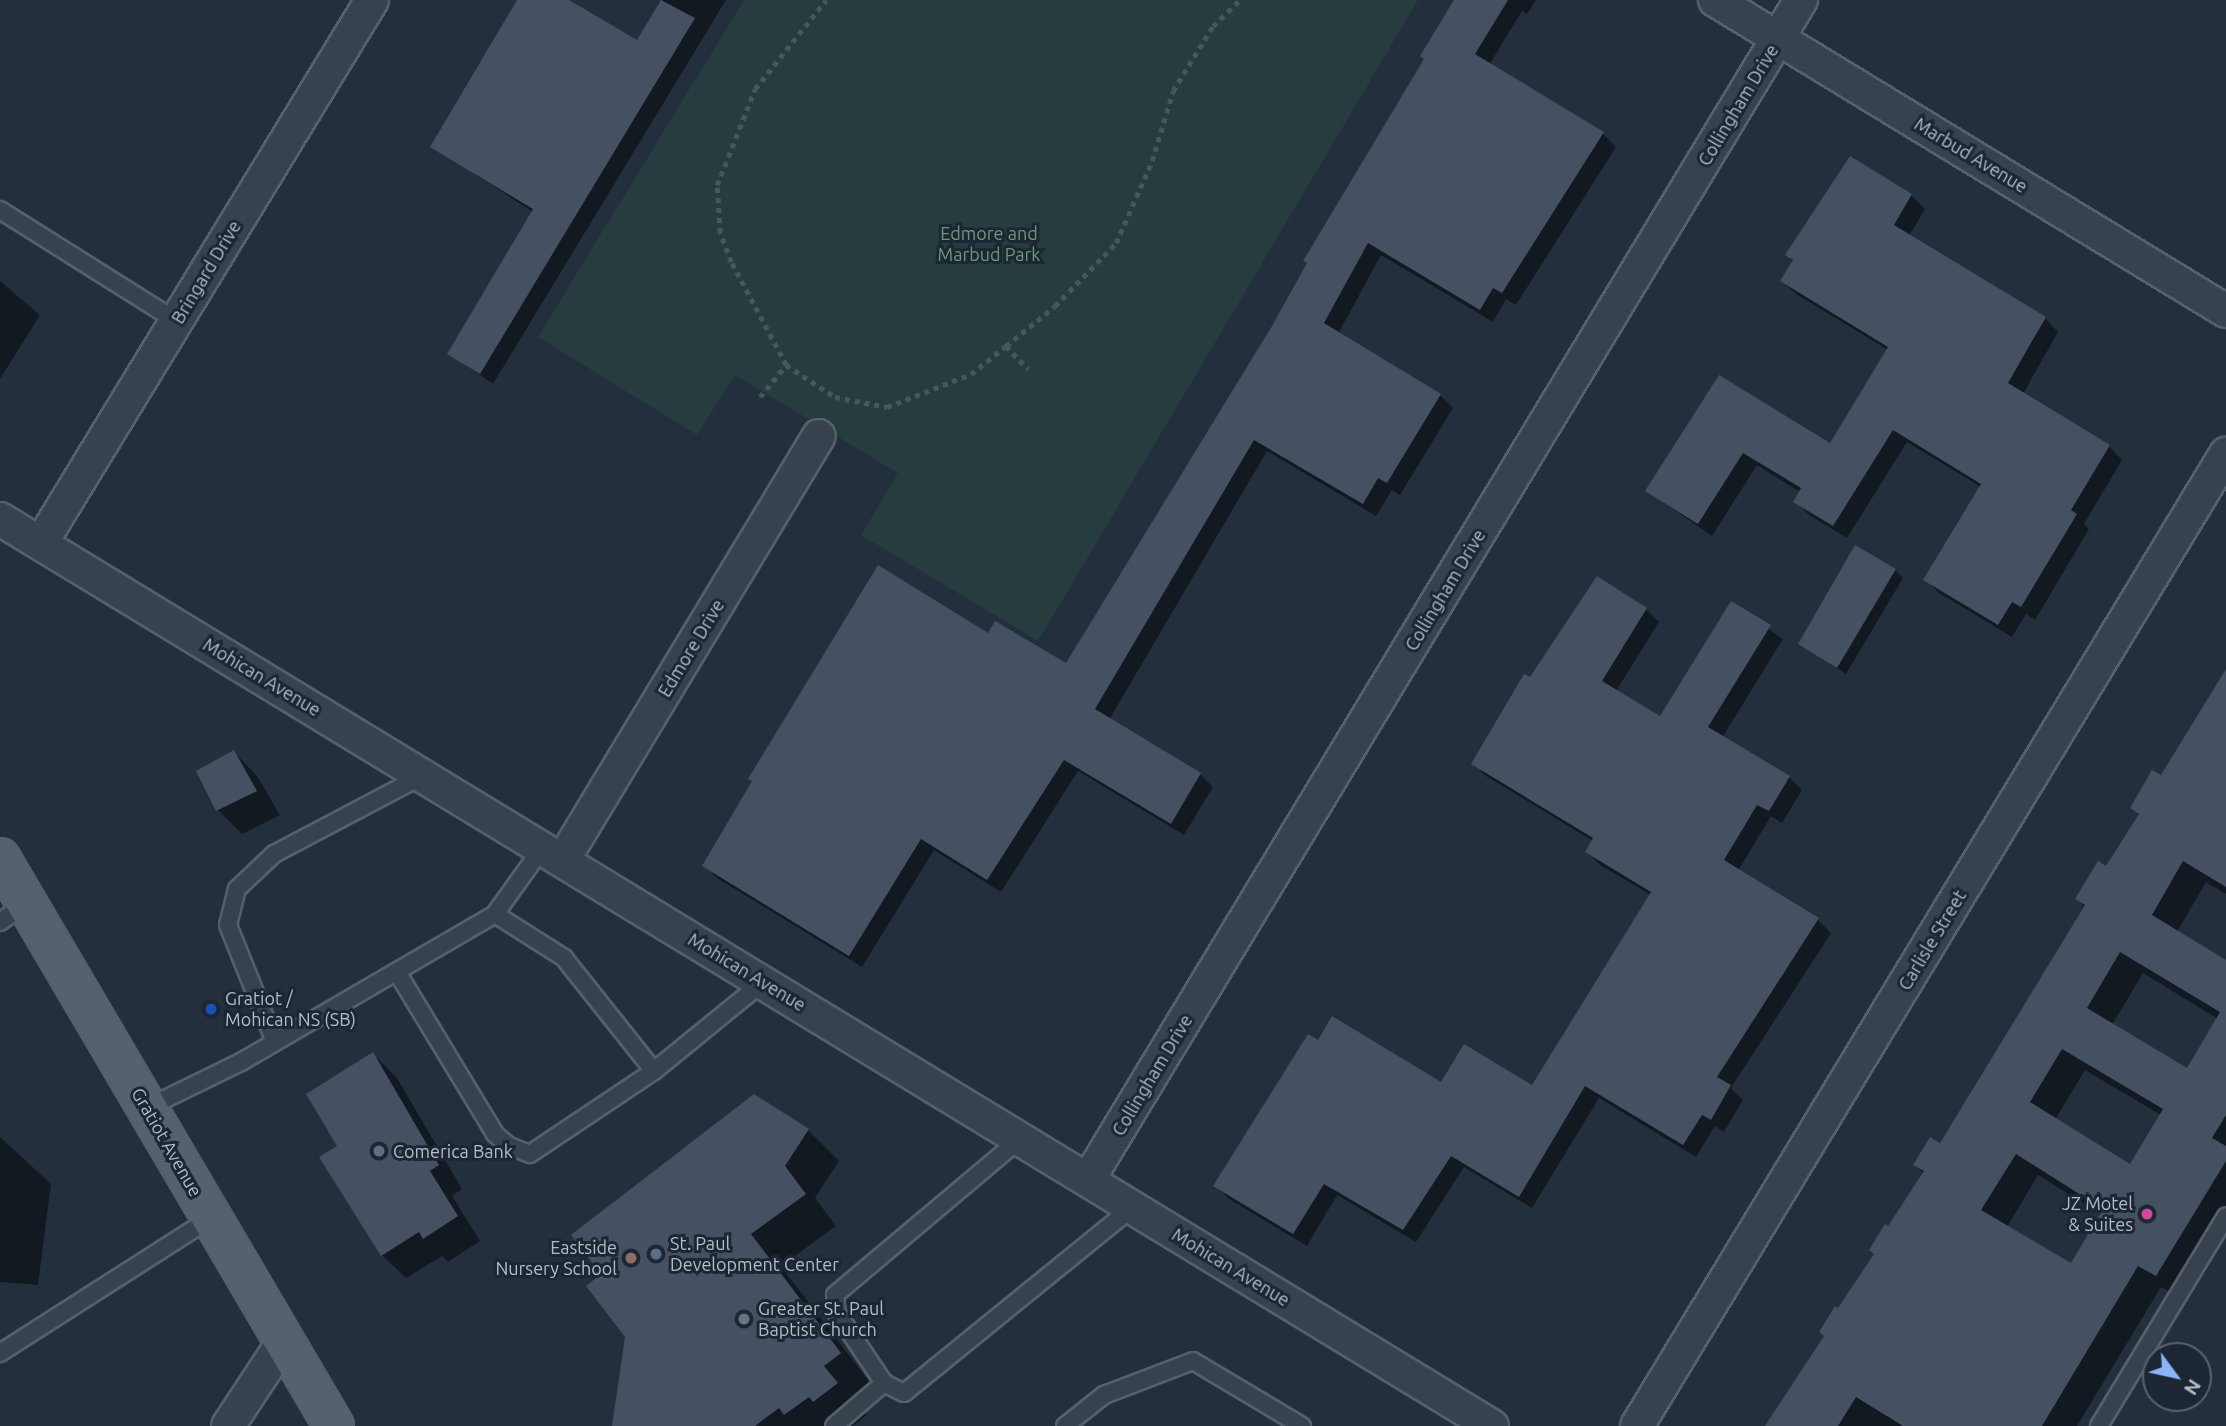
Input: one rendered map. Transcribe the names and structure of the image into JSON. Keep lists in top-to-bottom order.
{
  "streets": {
    "main road": ["Gratiot Avenue"],
    "street": [
      "Collingham Drive",
      "Marbud Avenue",
      "Bringard Drive",
      "Edmore Drive",
      "Mohican Avenue",
      "Carlisle Street"
    ]
  },
  "crossings": [
    ["Collingham Drive", "Marbud Avenue"],
    ["Collingham Drive", "Mohican Avenue"],
    ["Bringard Drive", "Mohican Avenue"],
    ["Edmore Drive", "Mohican Avenue"]
  ],
  "parks": ["Edmore and Marbud Park"],
  "places": [
    "Gratiot / Mohican NS (SB)",
    "Comerica Bank",
    "JZ Motel & Suites",
    "St. Paul Development Center",
    "Eastside Nursery School",
    "Greater St. Paul Baptist Church"
  ],
  "north": "bottom right"
}
